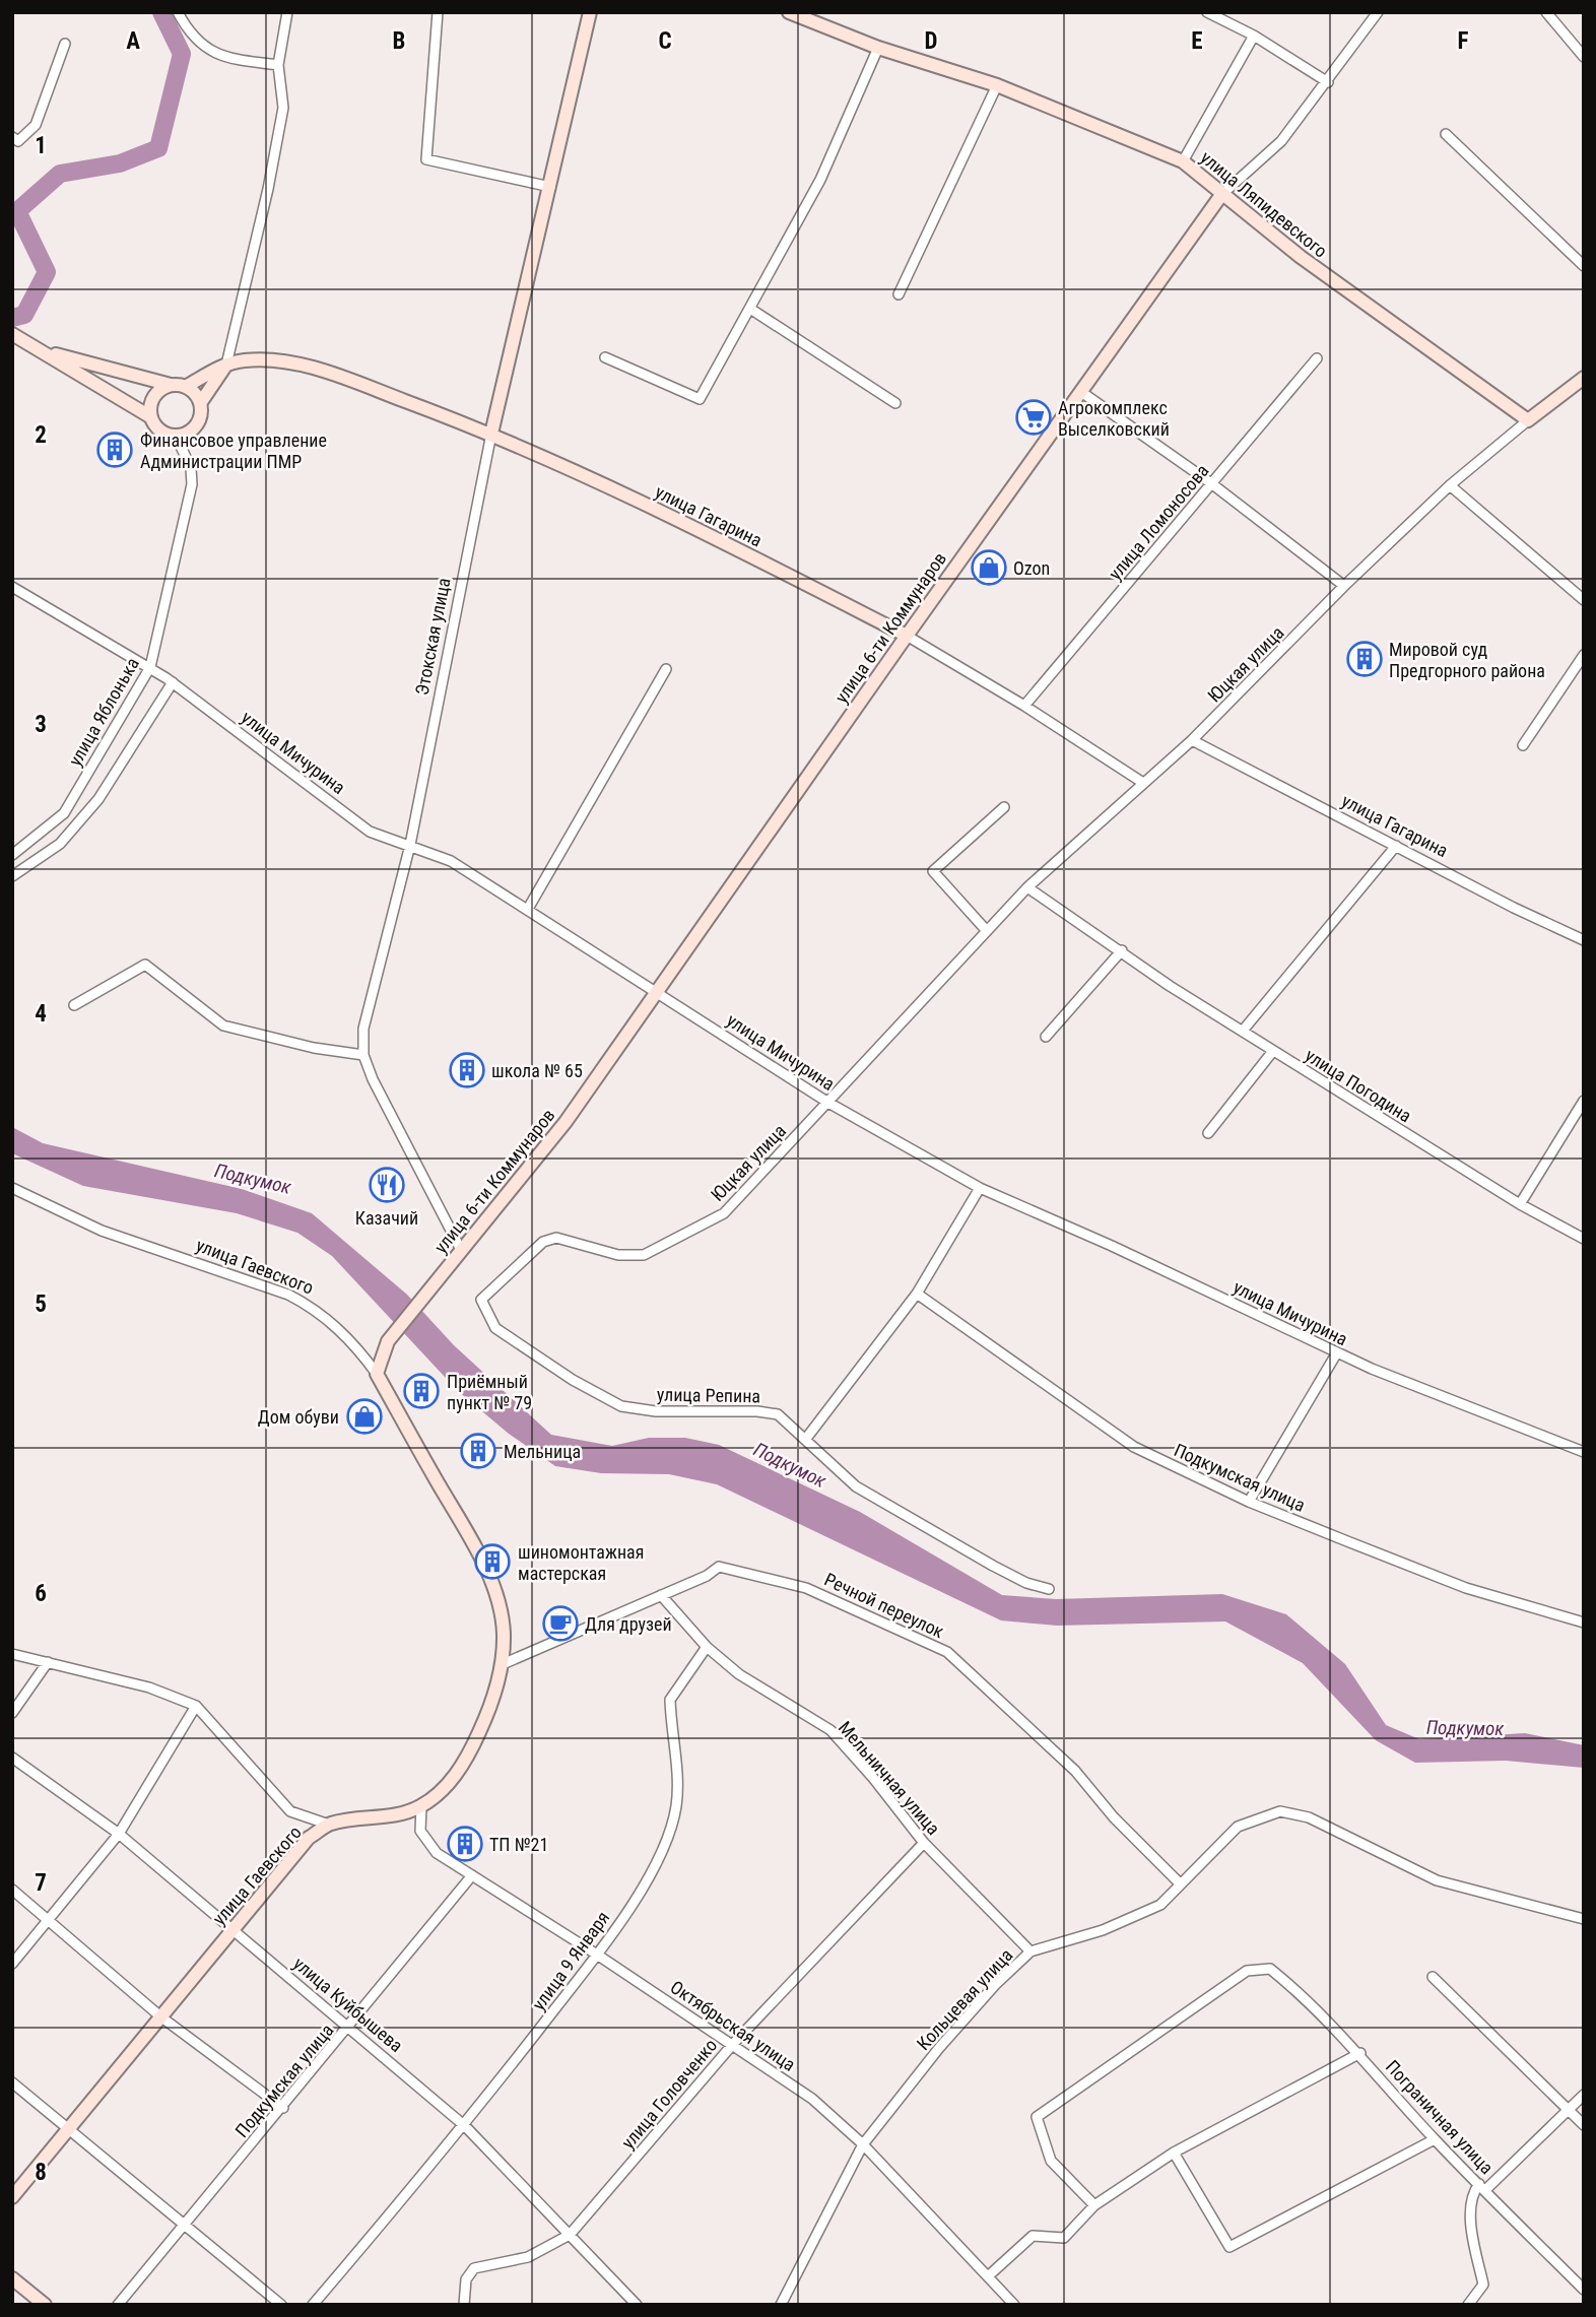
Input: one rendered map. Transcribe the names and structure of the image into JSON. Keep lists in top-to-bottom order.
{
  "streets": {
    "main road": [
      "улица Ляпидевского",
      "улица Гагарина",
      "улица 6-ти Коммунаров",
      "Этокская улица",
      "улица Гаевского"
    ],
    "street": [
      "улица Ломоносова",
      "Юцкая улица",
      "улица Яблонька",
      "улица Мичурина",
      "улица Погодина",
      "улица Репина",
      "Подкумская улица",
      "Речной переулок",
      "Мельничная улица",
      "улица 9 Января",
      "Кольцевая улица",
      "улица Куйбышева",
      "Октябрьская улица",
      "улица Головченко",
      "Пограничная улица"
    ]
  },
  "crossings": [
    ["улица Ляпидевского", "улица 6-ти Коммунаров"],
    ["улица Ляпидевского", "Юцкая улица"],
    ["улица Гагарина", "улица Ломоносова"],
    ["улица Гагарина", "улица 6-ти Коммунаров"],
    ["улица Гагарина", "Этокская улица"],
    ["улица Гагарина", "Юцкая улица"],
    ["улица Гагарина", "улица Яблонька"],
    ["улица 6-ти Коммунаров", "Этокская улица"],
    ["улица 6-ти Коммунаров", "улица Мичурина"],
    ["улица 6-ти Коммунаров", "улица Гаевского"],
    ["Этокская улица", "улица Мичурина"],
    ["Юцкая улица", "улица Мичурина"],
    ["Юцкая улица", "улица Погодина"],
    ["Юцкая улица", "улица Репина"],
    ["улица Яблонька", "улица Мичурина"],
    ["улица Гаевского", "Речной переулок"],
    ["улица Гаевского", "улица Куйбышева"],
    ["улица Гаевского", "Октябрьская улица"],
    ["Подкумская улица", "улица Куйбышева"],
    ["Подкумская улица", "Октябрьская улица"],
    ["Речной переулок", "Кольцевая улица"],
    ["Мельничная улица", "улица 9 Января"],
    ["Мельничная улица", "Кольцевая улица"],
    ["Мельничная улица", "улица Головченко"],
    ["улица 9 Января", "улица Куйбышева"],
    ["улица 9 Января", "Октябрьская улица"],
    ["Кольцевая улица", "Октябрьская улица"],
    ["улица Куйбышева", "улица Головченко"],
    ["Октябрьская улица", "улица Головченко"]
  ],
  "water": ["Подкумок"],
  "places": {
    "supermarket": ["Агрокомплекс Выселковский"],
    "building": [
      "Финансовое управление Администрации ПМР",
      "Мировой суд Предгорного района",
      "школа № 65",
      "Приёмный пункт № 79",
      "Мельница",
      "шиномонтажная мастерская",
      "ТП №21"
    ],
    "shop": ["Ozon", "Дом обуви"],
    "restaurant": ["Казачий"],
    "cafe": ["Для друзей"]
  },
  "grid": {
    "columns": [
      "A",
      "B",
      "C",
      "D",
      "E",
      "F"
    ],
    "rows": [
      "1",
      "2",
      "3",
      "4",
      "5",
      "6",
      "7",
      "8"
    ]
  }
}
